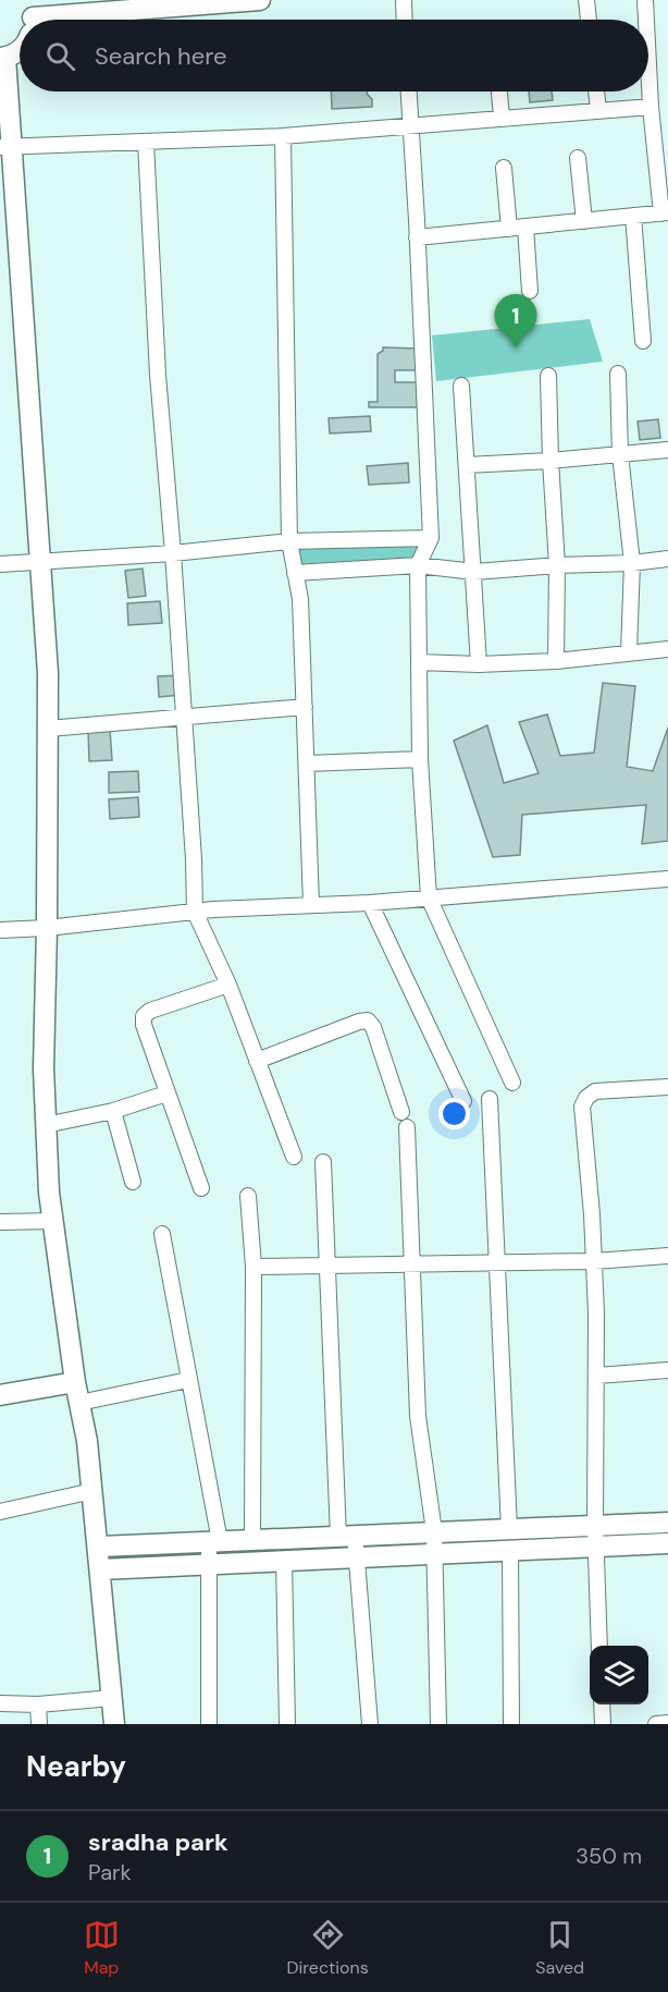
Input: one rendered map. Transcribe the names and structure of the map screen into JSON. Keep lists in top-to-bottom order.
{
  "page": {
    "search": "Search here",
    "pins": "1",
    "heading": "Nearby",
    "list": [
      {
        "mark": "1",
        "name": "sradha park",
        "note": "Park",
        "value": "350 m"
      }
    ],
    "nav": ["Map", "Directions", "Saved"]
  }
}
